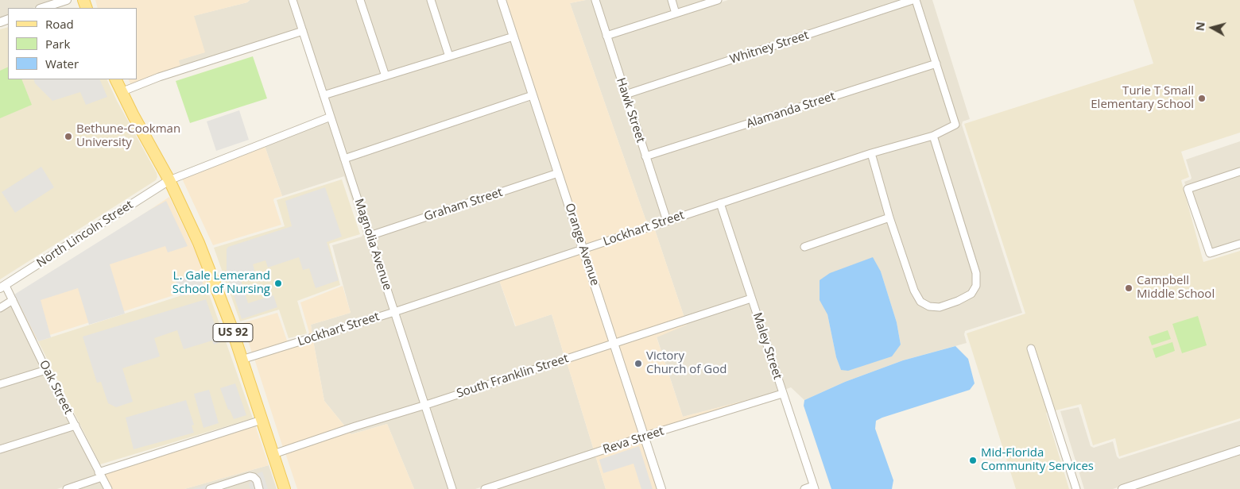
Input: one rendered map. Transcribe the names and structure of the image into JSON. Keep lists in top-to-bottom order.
{
  "streets": {
    "main road": ["US 92"],
    "street": [
      "Whitney Street",
      "Hawk Street",
      "Alamanda Street",
      "Graham Street",
      "Lockhart Street",
      "North Lincoln Street",
      "Magnolia Avenue",
      "Orange Avenue",
      "Maley Street",
      "South Franklin Street",
      "Oak Street",
      "Reva Street"
    ]
  },
  "crossings": [
    ["Whitney Street", "Hawk Street"],
    ["Hawk Street", "Alamanda Street"],
    ["Hawk Street", "Lockhart Street"],
    ["Alamanda Street", "Lockhart Street"],
    ["Graham Street", "Magnolia Avenue"],
    ["Graham Street", "Orange Avenue"],
    ["Lockhart Street", "Magnolia Avenue"],
    ["Lockhart Street", "Orange Avenue"],
    ["Lockhart Street", "US 92"],
    ["Lockhart Street", "Maley Street"],
    ["North Lincoln Street", "US 92"],
    ["North Lincoln Street", "Oak Street"],
    ["Magnolia Avenue", "South Franklin Street"],
    ["Orange Avenue", "South Franklin Street"],
    ["Orange Avenue", "Reva Street"],
    ["US 92", "South Franklin Street"],
    ["Maley Street", "South Franklin Street"],
    ["Maley Street", "Reva Street"]
  ],
  "places": [
    "Turie T Small Elementary School",
    "Bethune-Cookman University",
    "L. Gale Lemerand School of Nursing",
    "Campbell Middle School",
    "Victory Church of God",
    "Mid-Florida Community Services"
  ],
  "legend": ["Road", "Park", "Water"],
  "north": "left"
}
